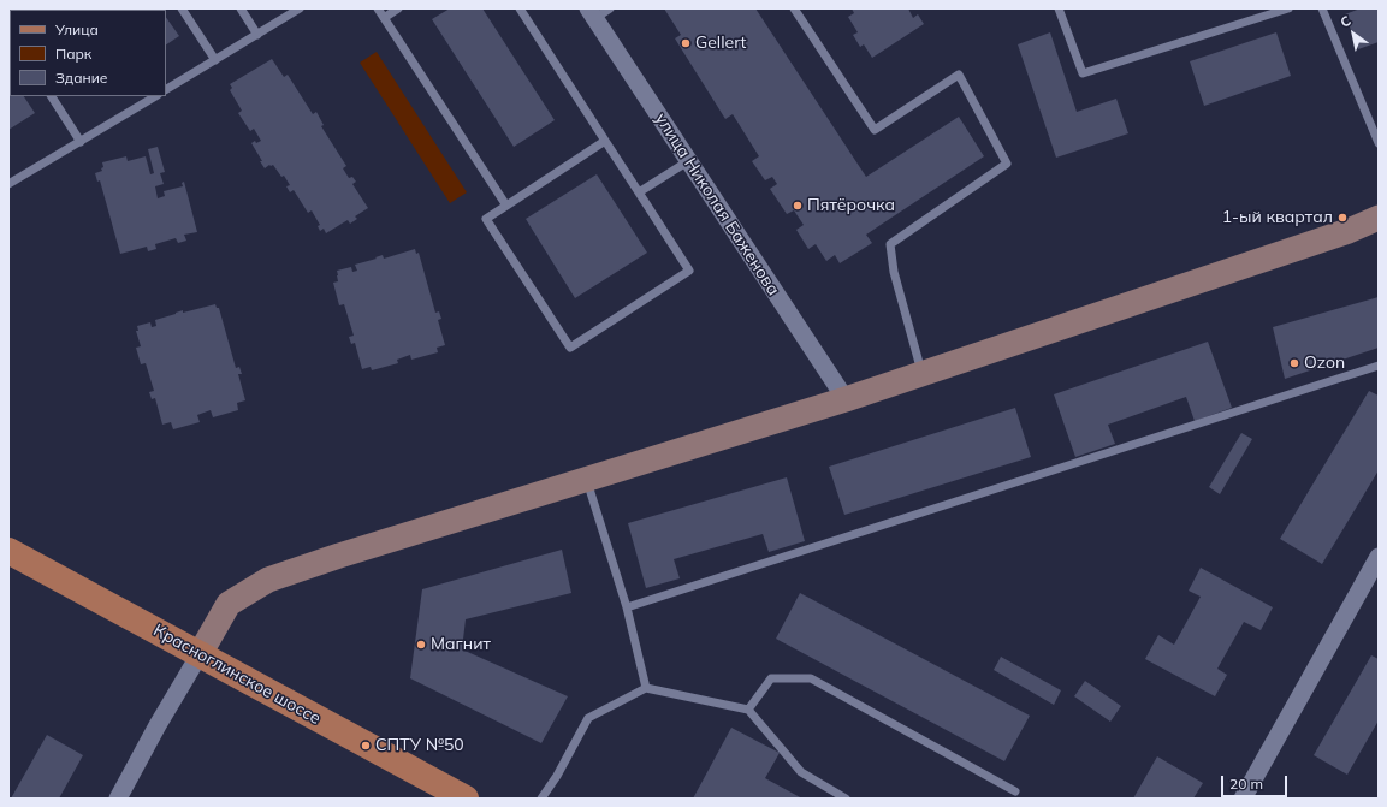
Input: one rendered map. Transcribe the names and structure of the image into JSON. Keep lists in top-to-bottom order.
{
  "streets": {
    "main road": ["Красноглинское шоссе"],
    "street": ["улица Николая Баженова"]
  },
  "places": [
    "Gellert",
    "Пятёрочка",
    "1-ый квартал",
    "Ozon",
    "Магнит",
    "СПТУ №50"
  ],
  "legend": ["Улица", "Парк", "Здание"],
  "scale_bar": "20 m",
  "north": "top left"
}
